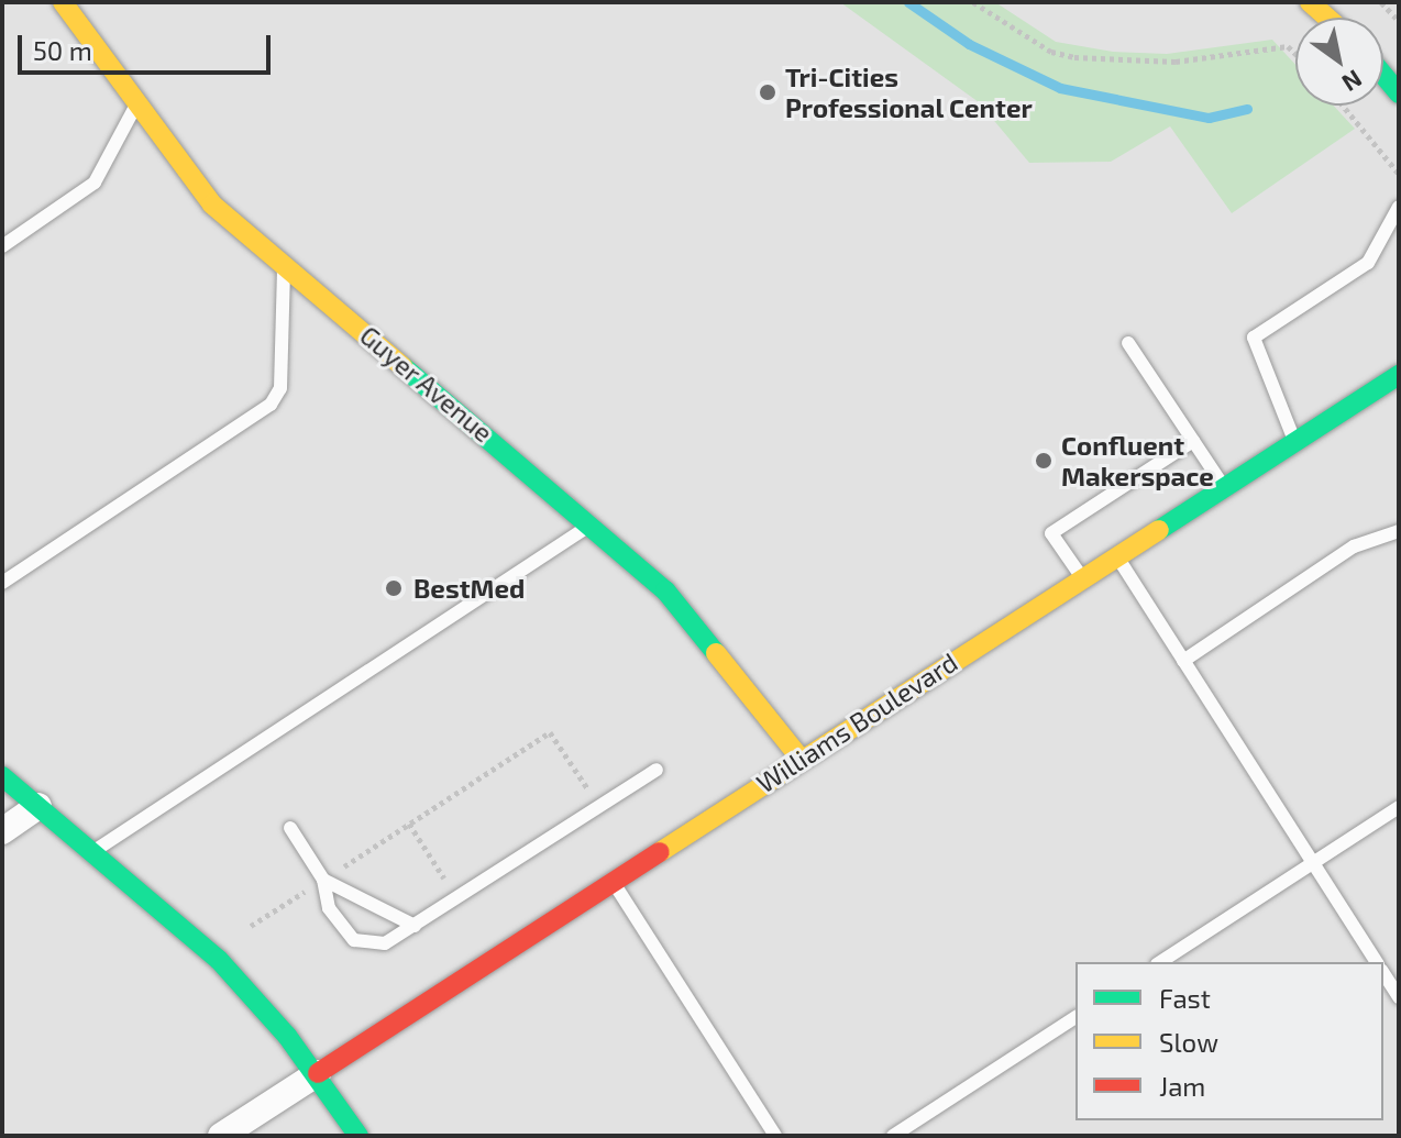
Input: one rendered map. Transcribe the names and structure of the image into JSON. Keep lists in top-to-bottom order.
{
  "streets": {
    "street": ["Guyer Avenue", "Williams Boulevard"]
  },
  "crossings": [
    ["Guyer Avenue", "Williams Boulevard"]
  ],
  "places": ["Tri-Cities Professional Center", "Confluent Makerspace", "BestMed"],
  "legend": ["Fast", "Slow", "Jam"],
  "scale_bar": "50 m",
  "north": "bottom right"
}
